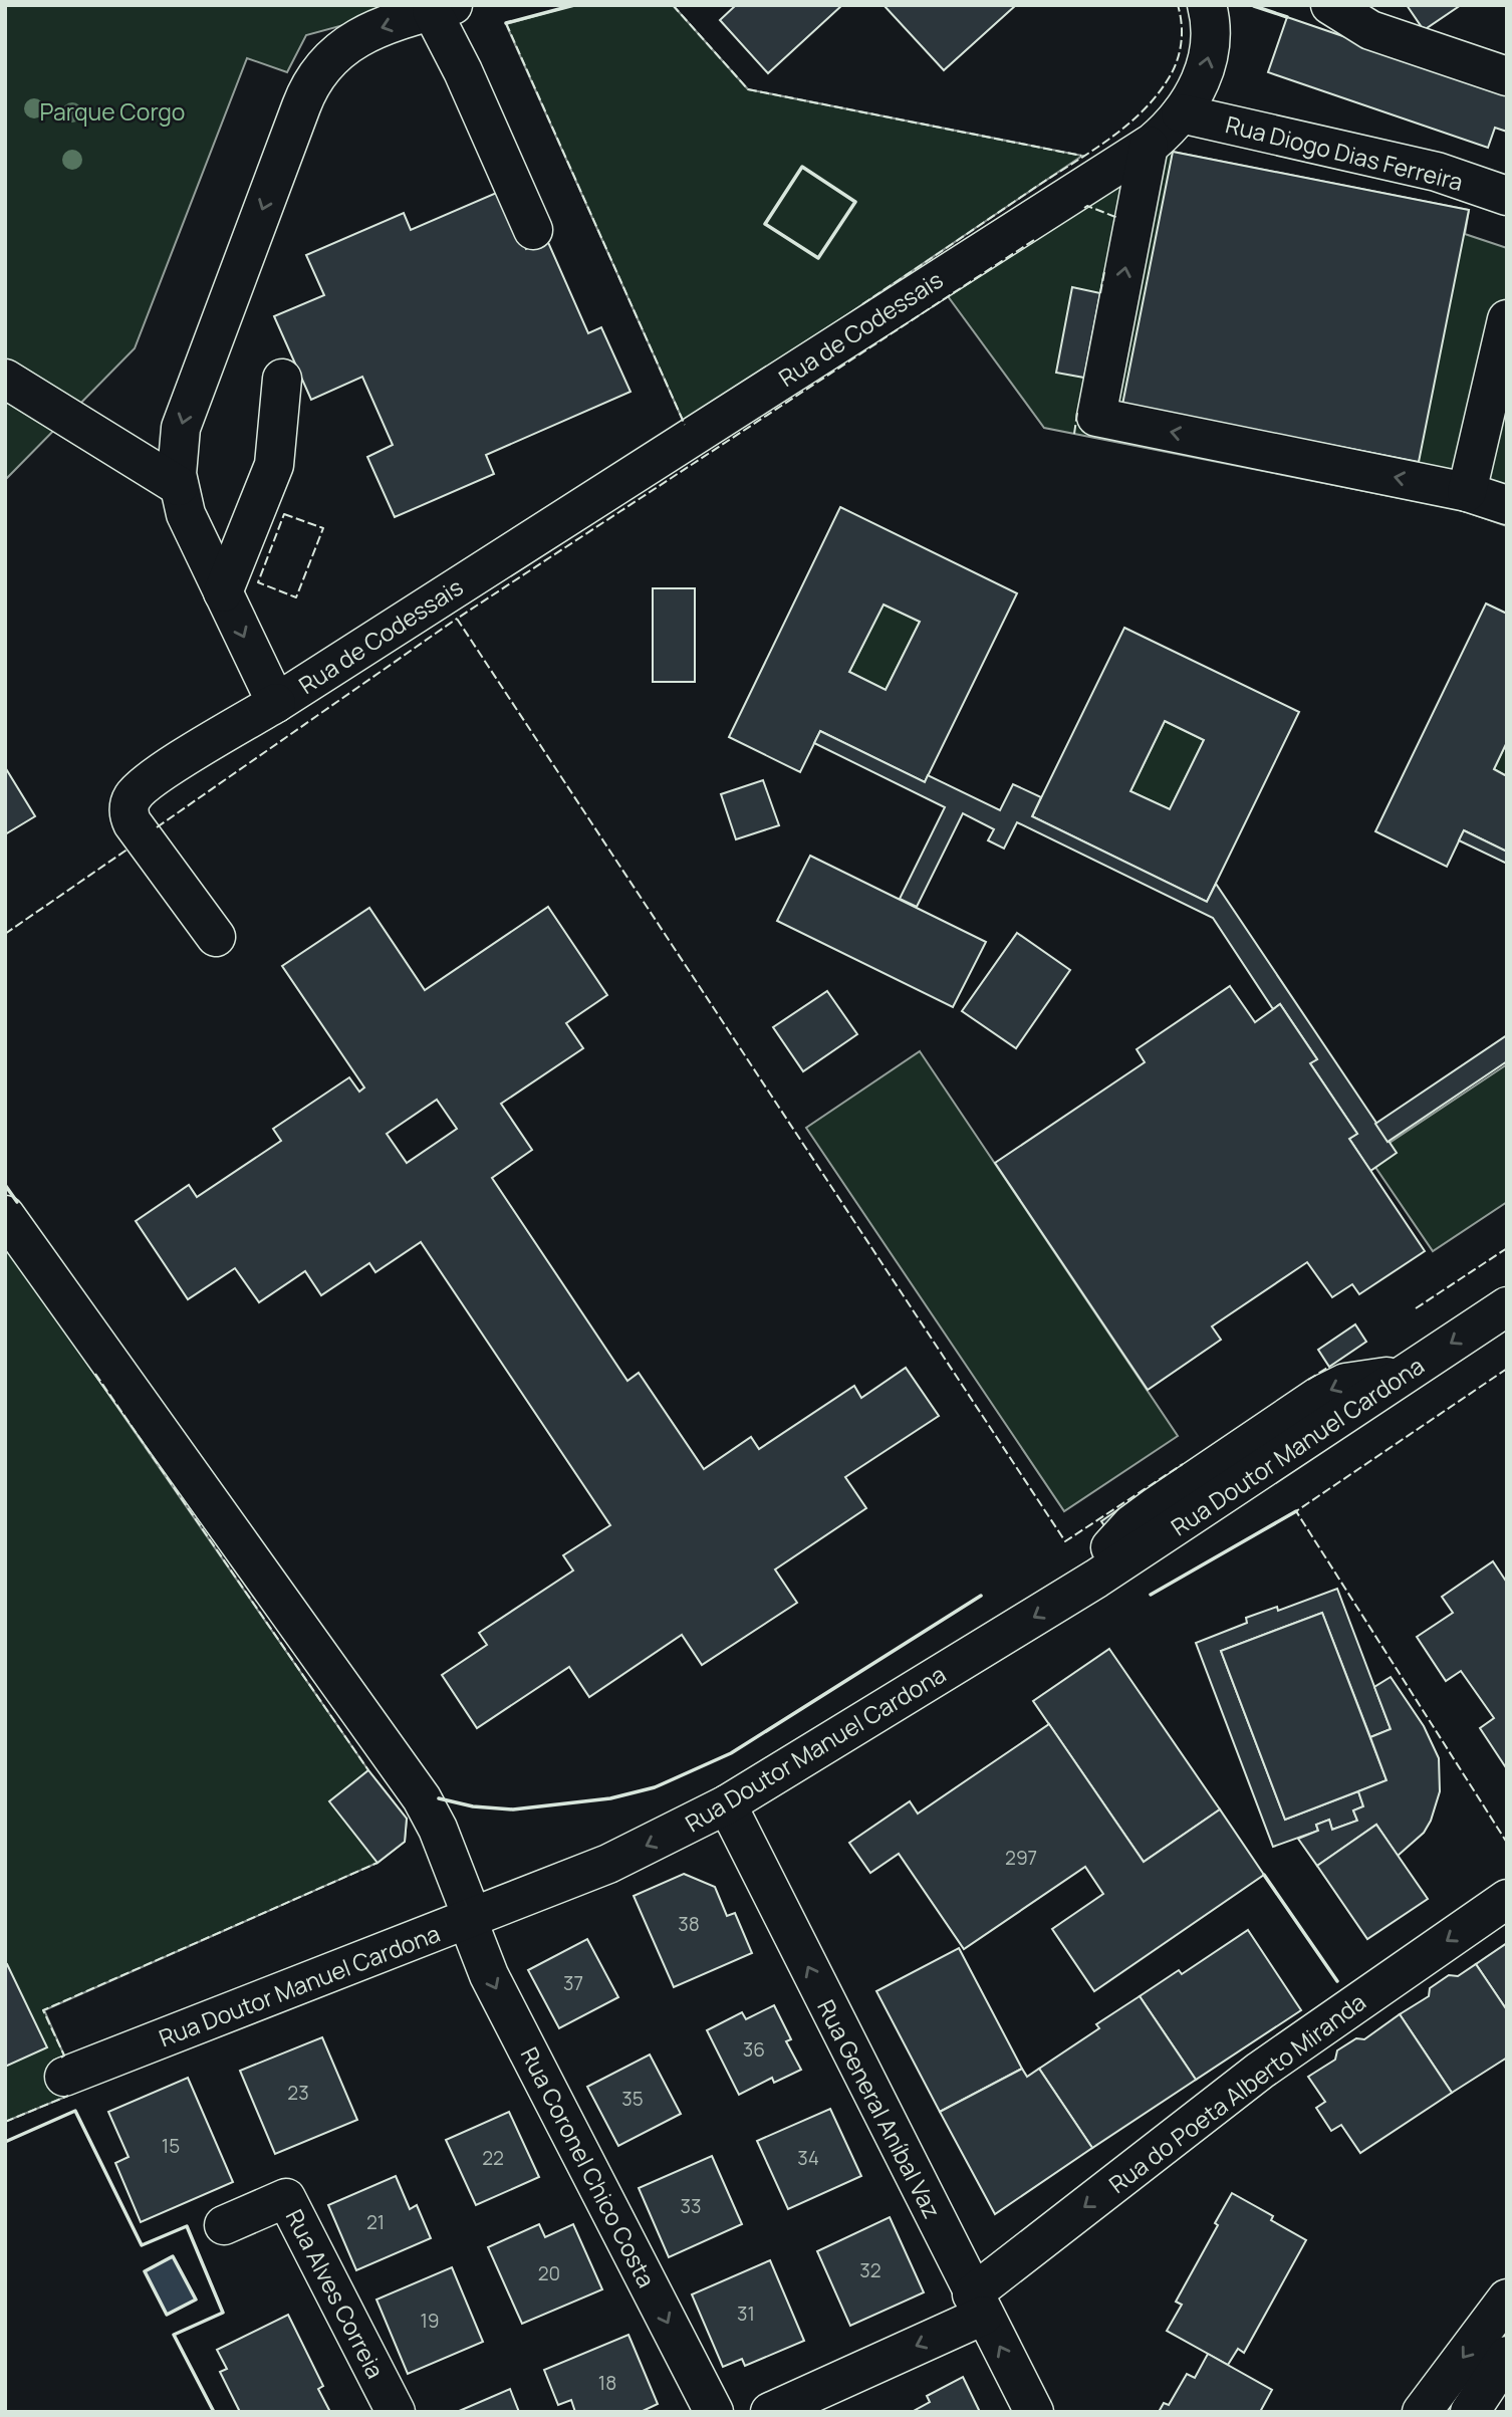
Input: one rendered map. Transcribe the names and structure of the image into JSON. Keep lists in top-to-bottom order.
{
  "streets": {
    "street": [
      "Rua Diogo Dias Ferreira",
      "Rua de Codessais",
      "Rua Doutor Manuel Cardona",
      "Rua do Poeta Alberto Miranda",
      "Rua General Aníbal Vaz",
      "Rua Coronel Chico Costa",
      "Rua Alves Correia"
    ]
  },
  "crossings": [
    ["Rua Diogo Dias Ferreira", "Rua de Codessais"],
    ["Rua Doutor Manuel Cardona", "Rua General Aníbal Vaz"],
    ["Rua Doutor Manuel Cardona", "Rua Coronel Chico Costa"],
    ["Rua do Poeta Alberto Miranda", "Rua General Aníbal Vaz"]
  ],
  "one_way": [
    "Rua Doutor Manuel Cardona",
    "Rua do Poeta Alberto Miranda",
    "Rua General Aníbal Vaz",
    "Rua Coronel Chico Costa"
  ],
  "parks": ["Parque Corgo"],
  "house_numbers": [
    "297",
    "38",
    "37",
    "36",
    "23",
    "35",
    "15",
    "22",
    "34",
    "33",
    "21",
    "32",
    "20",
    "31",
    "19",
    "18"
  ]
}
